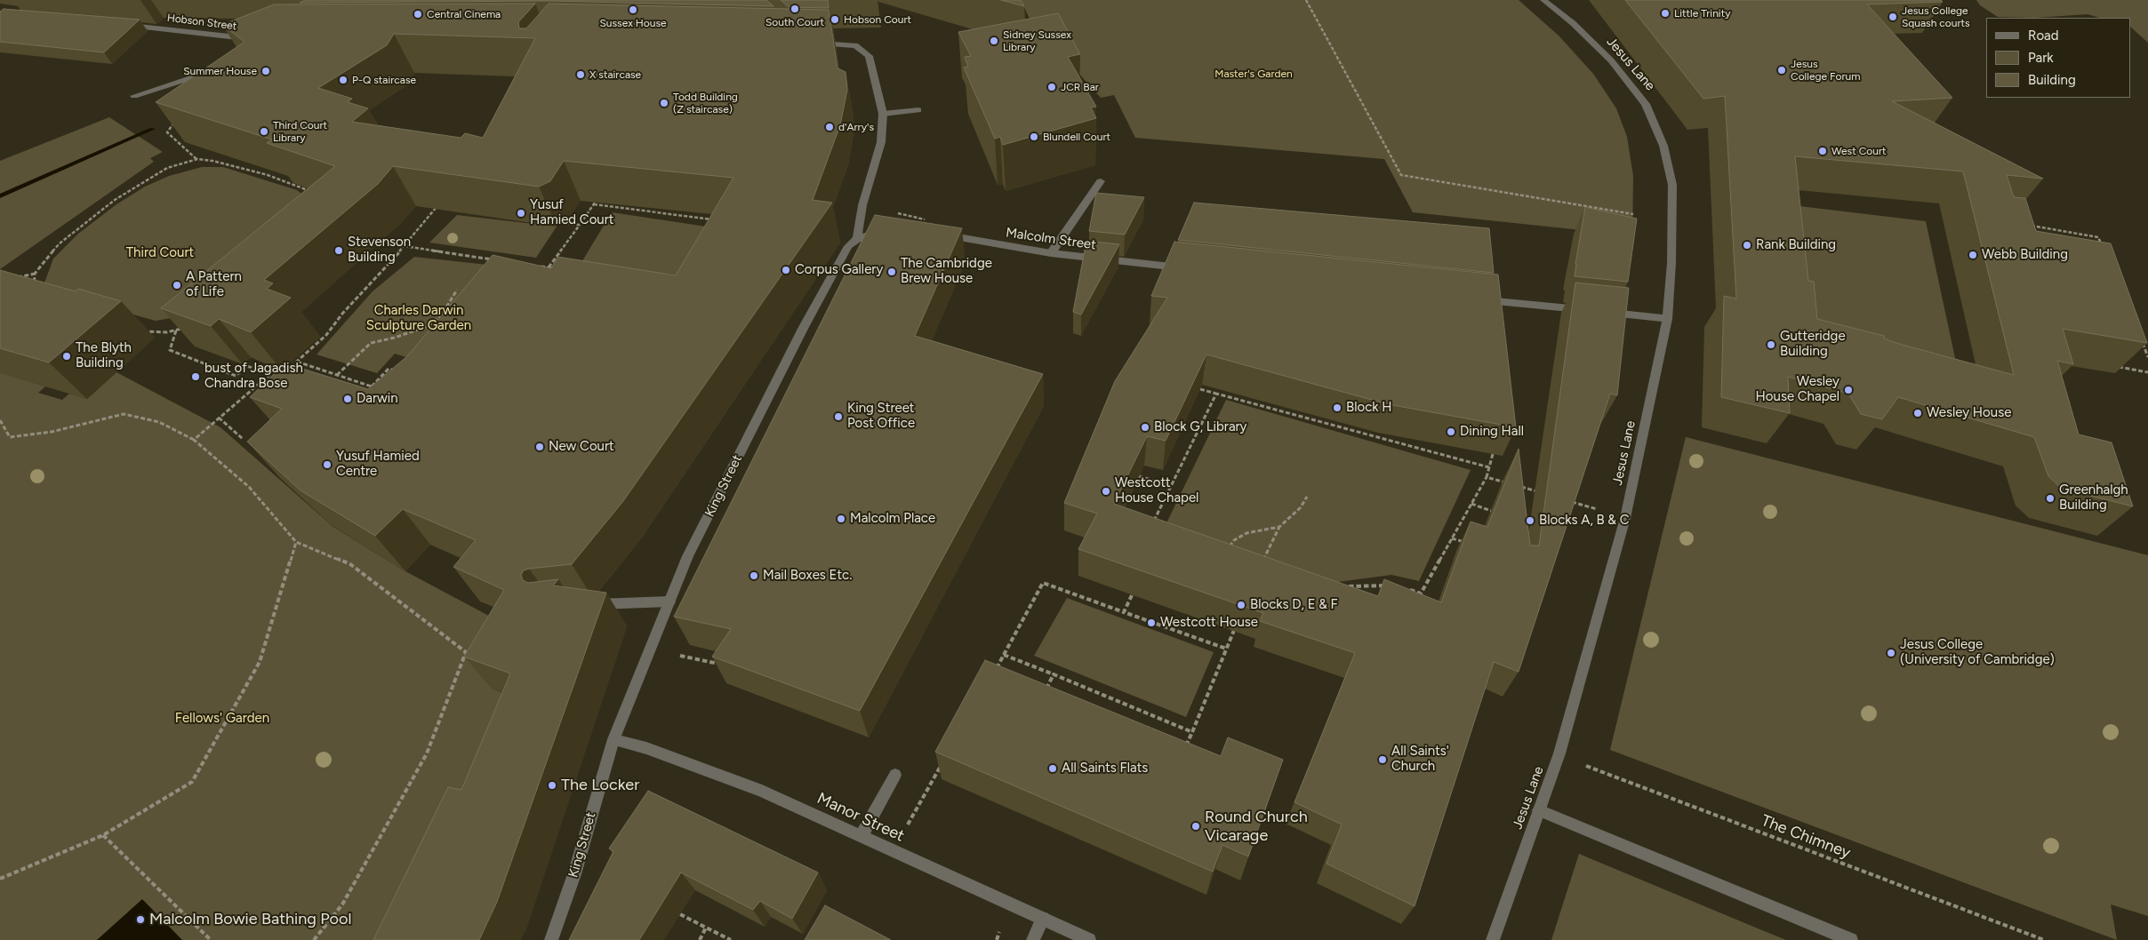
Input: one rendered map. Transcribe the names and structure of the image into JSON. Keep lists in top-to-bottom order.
{
  "streets": {
    "street": [
      "Hobson Street",
      "Jesus Lane",
      "Malcolm Street",
      "King Street",
      "Manor Street"
    ],
    "path": ["The Chimney"]
  },
  "crossings": [
    ["Jesus Lane", "The Chimney"],
    ["King Street", "Manor Street"]
  ],
  "parks": [
    "Master's Garden",
    "Third Court",
    "Charles Darwin Sculpture Garden",
    "Fellows' Garden"
  ],
  "places": [
    "South Court",
    "Sussex House",
    "Little Trinity",
    "Central Cinema",
    "Jesus College Squash courts",
    "Hobson Court",
    "Sidney Sussex Library",
    "Jesus College Forum",
    "Summer House",
    "X staircase",
    "P-Q staircase",
    "JCR Bar",
    "Todd Building (Z staircase)",
    "d'Arry's",
    "Third Court Library",
    "Blundell Court",
    "West Court",
    "Yusuf Hamied Court",
    "Rank Building",
    "Stevenson Building",
    "Webb Building",
    "Corpus Gallery",
    "The Cambridge Brew House",
    "A Pattern of Life",
    "Gutteridge Building",
    "The Blyth Building",
    "bust of Jagadish Chandra Bose",
    "Wesley House Chapel",
    "Darwin",
    "Block H",
    "Wesley House",
    "King Street Post Office",
    "Block G, Library",
    "Dining Hall",
    "New Court",
    "Yusuf Hamied Centre",
    "Westcott House Chapel",
    "Greenhalgh Building",
    "Malcolm Place",
    "Blocks A, B & C",
    "Mail Boxes Etc.",
    "Blocks D, E & F",
    "Westcott House",
    "Jesus College (University of Cambridge)",
    "All Saints' Church",
    "All Saints Flats",
    "The Locker",
    "Round Church Vicarage",
    "Malcolm Bowie Bathing Pool"
  ],
  "legend": ["Road", "Park", "Building"]
}
